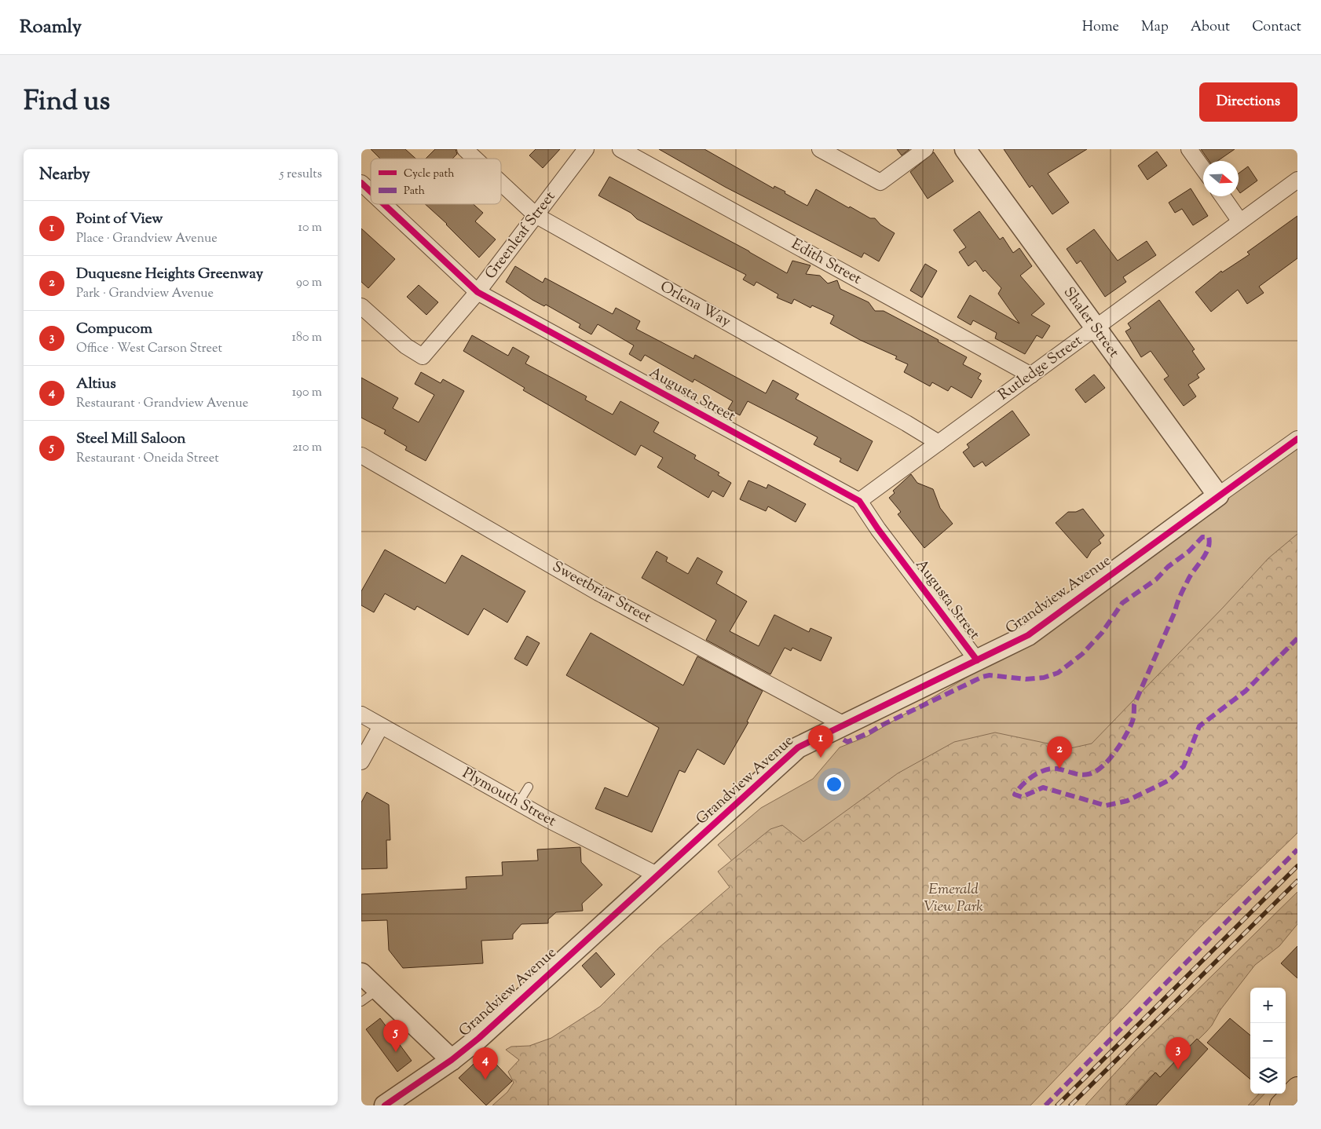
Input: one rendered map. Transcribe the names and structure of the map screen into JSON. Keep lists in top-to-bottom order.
{
  "streets": {
    "street": [
      "Greenleaf Street",
      "Edith Street",
      "Orlena Way",
      "Shaler Street",
      "Rutledge Street",
      "Augusta Street",
      "Sweetbriar Street",
      "Grandview Avenue",
      "Plymouth Street"
    ]
  },
  "crossings": [
    ["Greenleaf Street", "Orlena Way"],
    ["Greenleaf Street", "Augusta Street"],
    ["Edith Street", "Rutledge Street"],
    ["Orlena Way", "Rutledge Street"],
    ["Shaler Street", "Rutledge Street"],
    ["Shaler Street", "Grandview Avenue"],
    ["Rutledge Street", "Augusta Street"],
    ["Augusta Street", "Grandview Avenue"],
    ["Sweetbriar Street", "Grandview Avenue"],
    ["Grandview Avenue", "Plymouth Street"]
  ],
  "parks": ["Emerald View Park"],
  "legend": ["Cycle path", "Path"],
  "north": "right",
  "page": {
    "header": "Roamly",
    "nav": [
      "Home",
      "Map",
      "About",
      "Contact"
    ],
    "title": "Find us",
    "buttons": "Directions",
    "heading": ["Nearby", "5 results"],
    "list": [
      {
        "mark": "1",
        "name": "Point of View",
        "note": "Place · Grandview Avenue",
        "value": "10 m"
      },
      {
        "mark": "2",
        "name": "Duquesne Heights Greenway",
        "note": "Park · Grandview Avenue",
        "value": "90 m"
      },
      {
        "mark": "3",
        "name": "Compucom",
        "note": "Office · West Carson Street",
        "value": "180 m"
      },
      {
        "mark": "4",
        "name": "Altius",
        "note": "Restaurant · Grandview Avenue",
        "value": "190 m"
      },
      {
        "mark": "5",
        "name": "Steel Mill Saloon",
        "note": "Restaurant · Oneida Street",
        "value": "210 m"
      }
    ],
    "pins": [
      "1",
      "2",
      "5",
      "3",
      "4"
    ],
    "map_buttons": ["+", "−"]
  }
}
